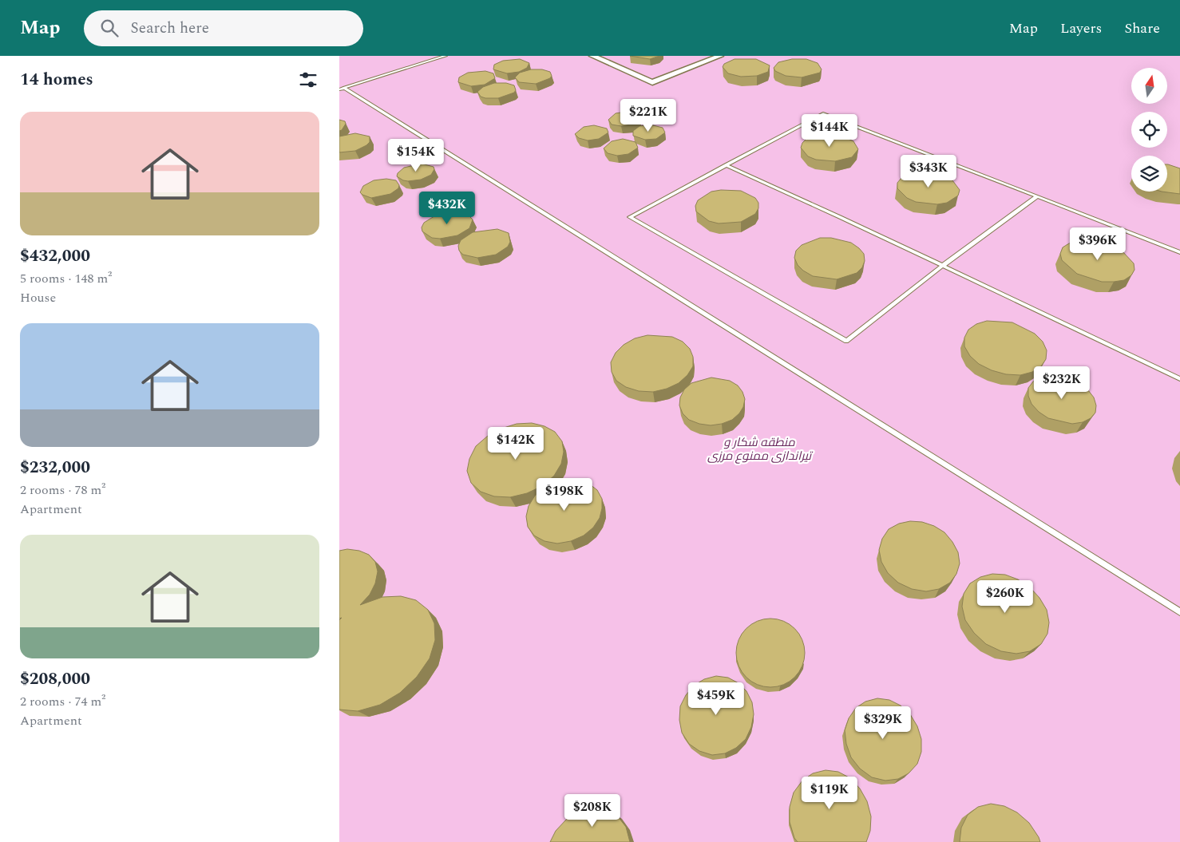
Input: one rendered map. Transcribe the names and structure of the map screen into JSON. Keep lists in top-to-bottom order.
{
  "parks": ["منطقه شکار و تیراندازی ممنوع مرزی"],
  "north": "top",
  "page": {
    "header": "Map",
    "search": "Search here",
    "nav": ["Map", "Layers", "Share"],
    "heading": "14 homes",
    "price": [
      "$221K",
      "$144K",
      "$154K",
      "$343K",
      "$432K",
      "$396K",
      "$232K",
      "$142K",
      "$198K",
      "$260K",
      "$459K",
      "$329K",
      "$119K",
      "$208K"
    ],
    "list": [
      {
        "name": "$432,000",
        "note": "5 rooms · 148 m² · House"
      },
      {
        "name": "$232,000",
        "note": "2 rooms · 78 m² · Apartment"
      },
      {
        "name": "$208,000",
        "note": "2 rooms · 74 m² · Apartment"
      }
    ]
  }
}
